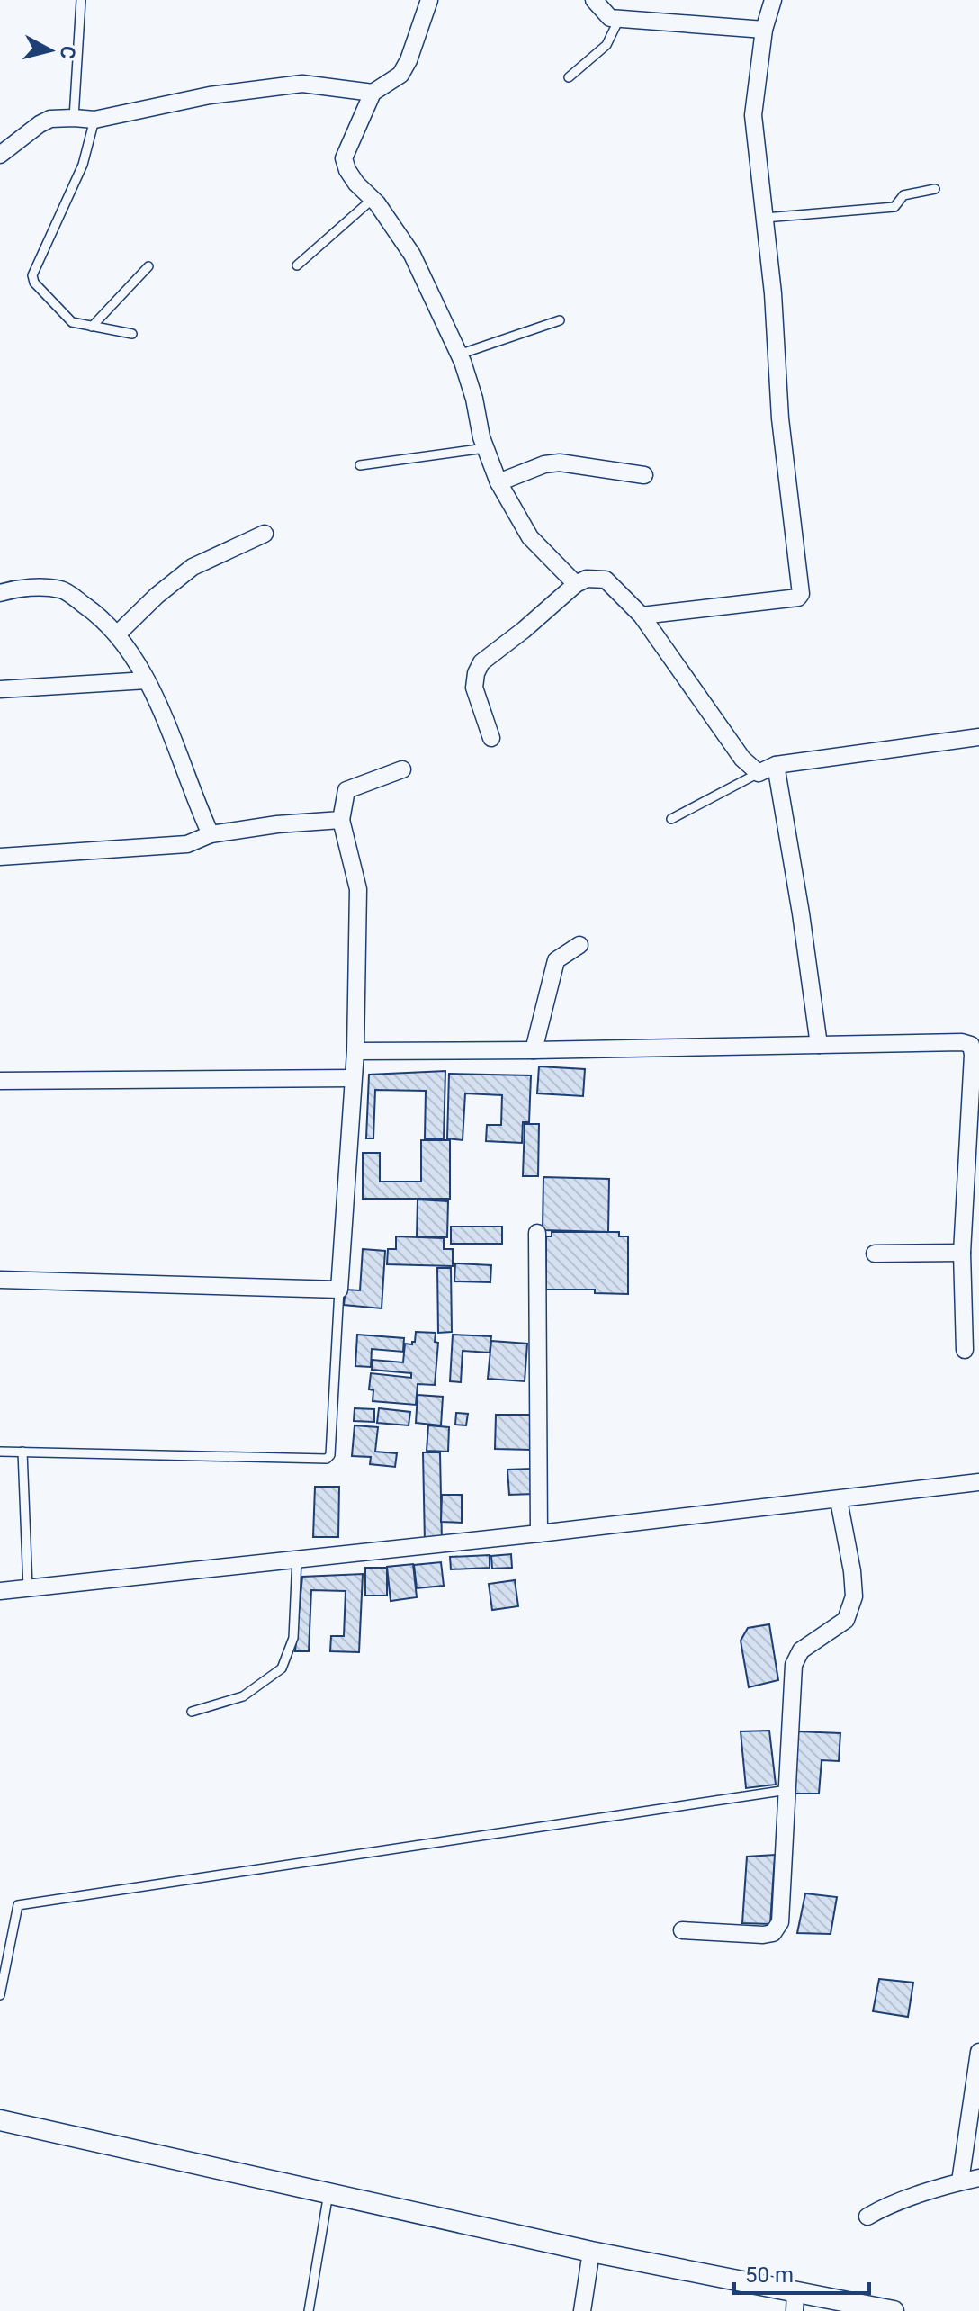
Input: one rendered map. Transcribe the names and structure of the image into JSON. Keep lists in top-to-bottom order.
{
  "scale_bar": "50 m",
  "north": "right"
}
